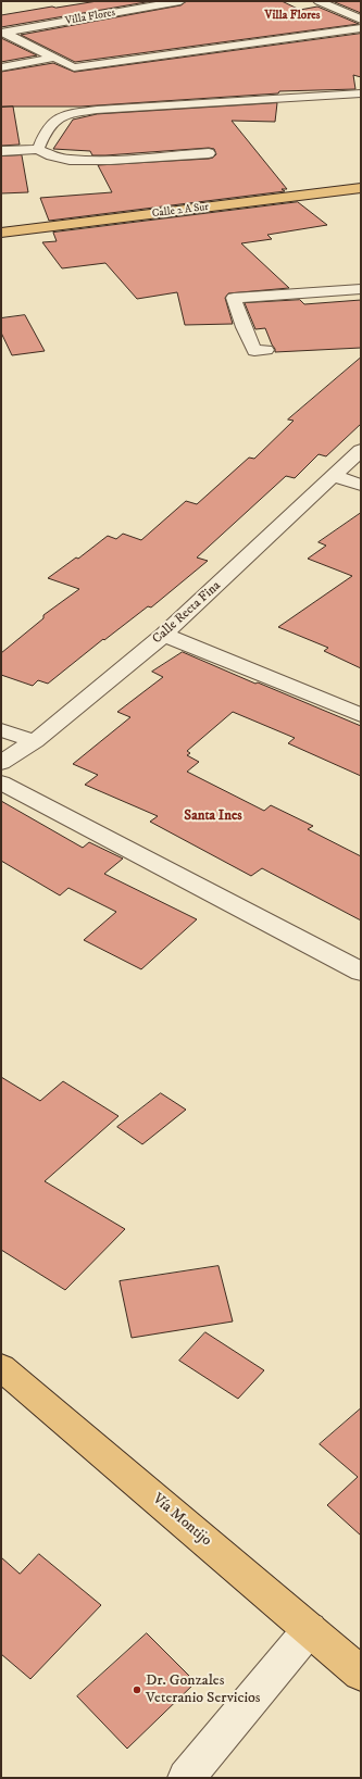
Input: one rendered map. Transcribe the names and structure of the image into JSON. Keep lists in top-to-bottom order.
{
  "streets": {
    "main road": ["Calle 2 A Sur", "Vía Montijo"],
    "street": ["Villa Flores", "Calle Recta Fina"]
  },
  "districts": ["Villa Flores", "Santa Ines"],
  "places": ["Dr. Gonzales Veteranio Servicios"]
}
